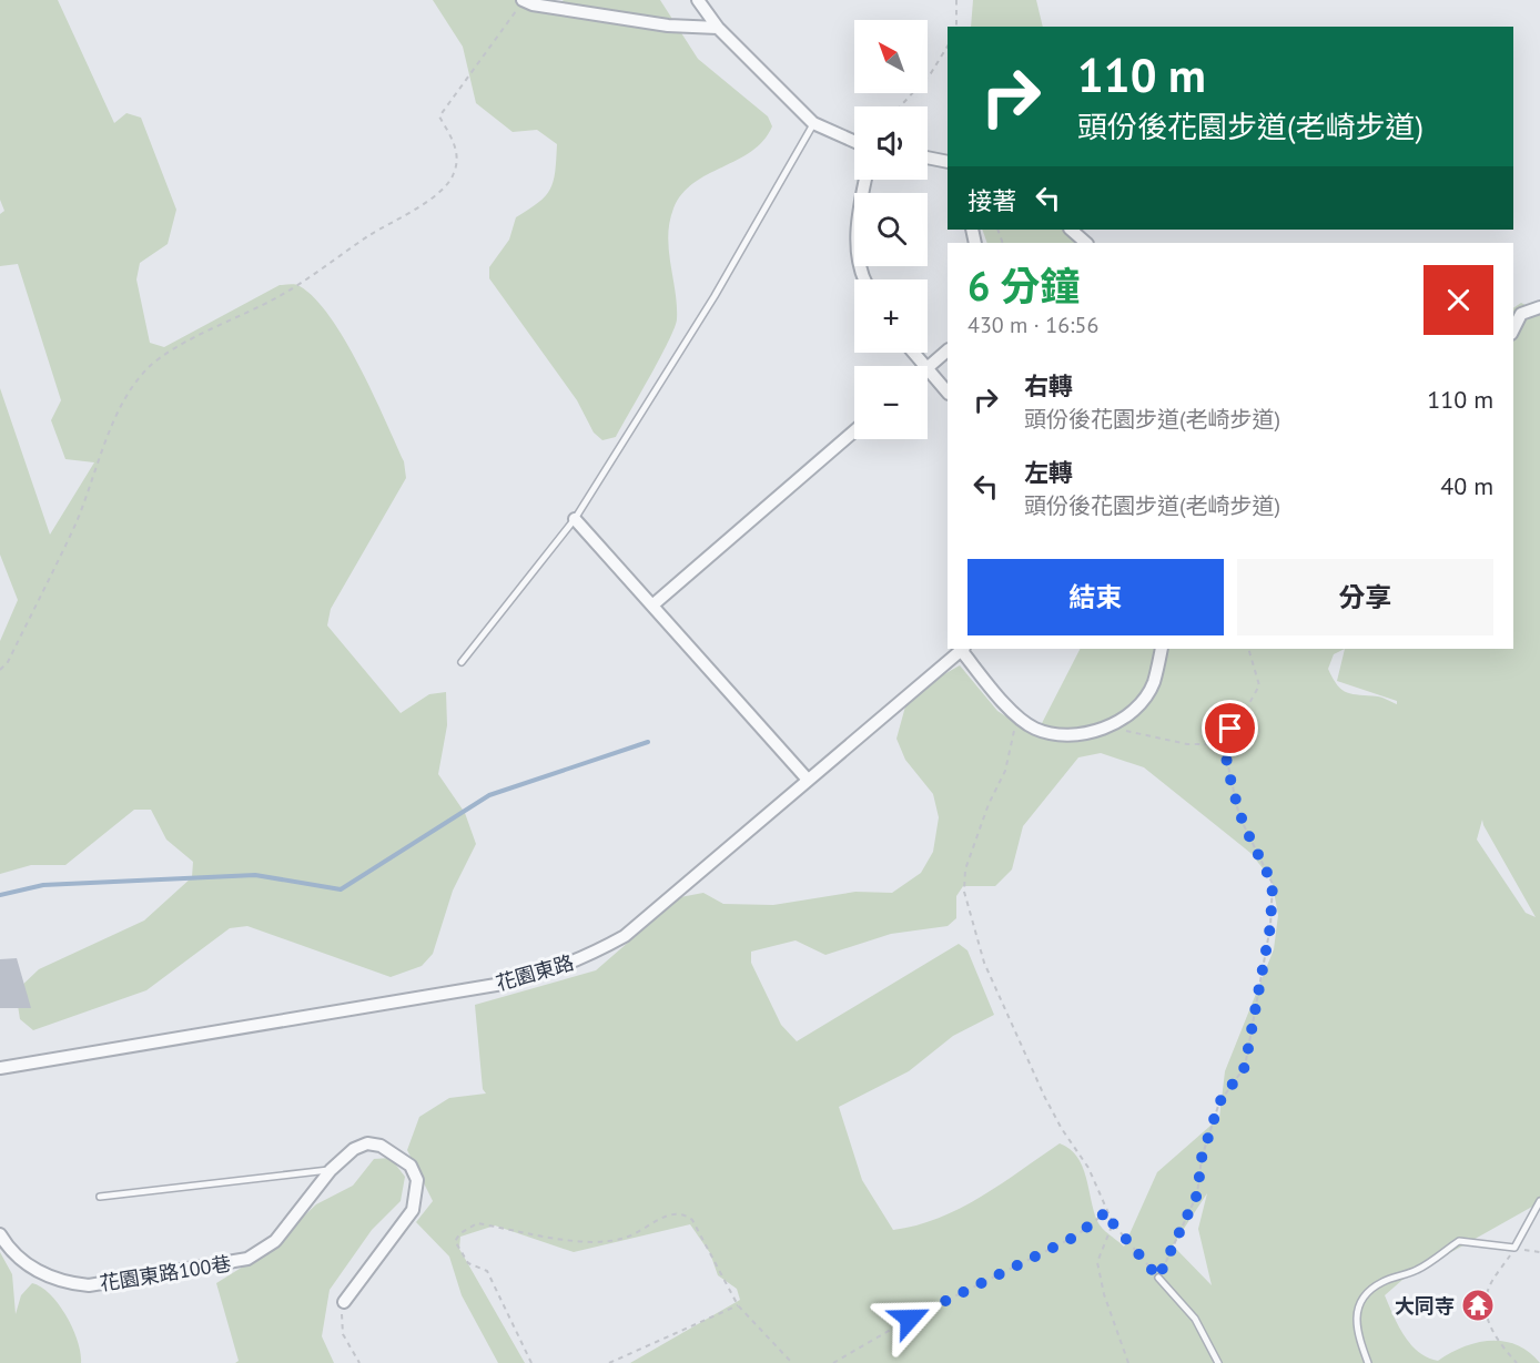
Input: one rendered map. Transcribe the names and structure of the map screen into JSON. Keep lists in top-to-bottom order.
{
  "streets": {
    "street": ["花園東路", "花園東路100巷"]
  },
  "places": {
    "temple": ["大同寺"]
  },
  "north": "top left",
  "page": {
    "map_buttons": ["+", "−"],
    "turn": ["110 m", "頭份後花園步道(老崎步道)"],
    "then": "接著",
    "heading": ["6 分鐘", "430 m · 16:56"],
    "list": [
      {
        "name": "右轉",
        "note": "頭份後花園步道(老崎步道)",
        "value": "110 m"
      },
      {
        "name": "左轉",
        "note": "頭份後花園步道(老崎步道)",
        "value": "40 m"
      }
    ],
    "buttons": ["結束", "分享"]
  }
}
